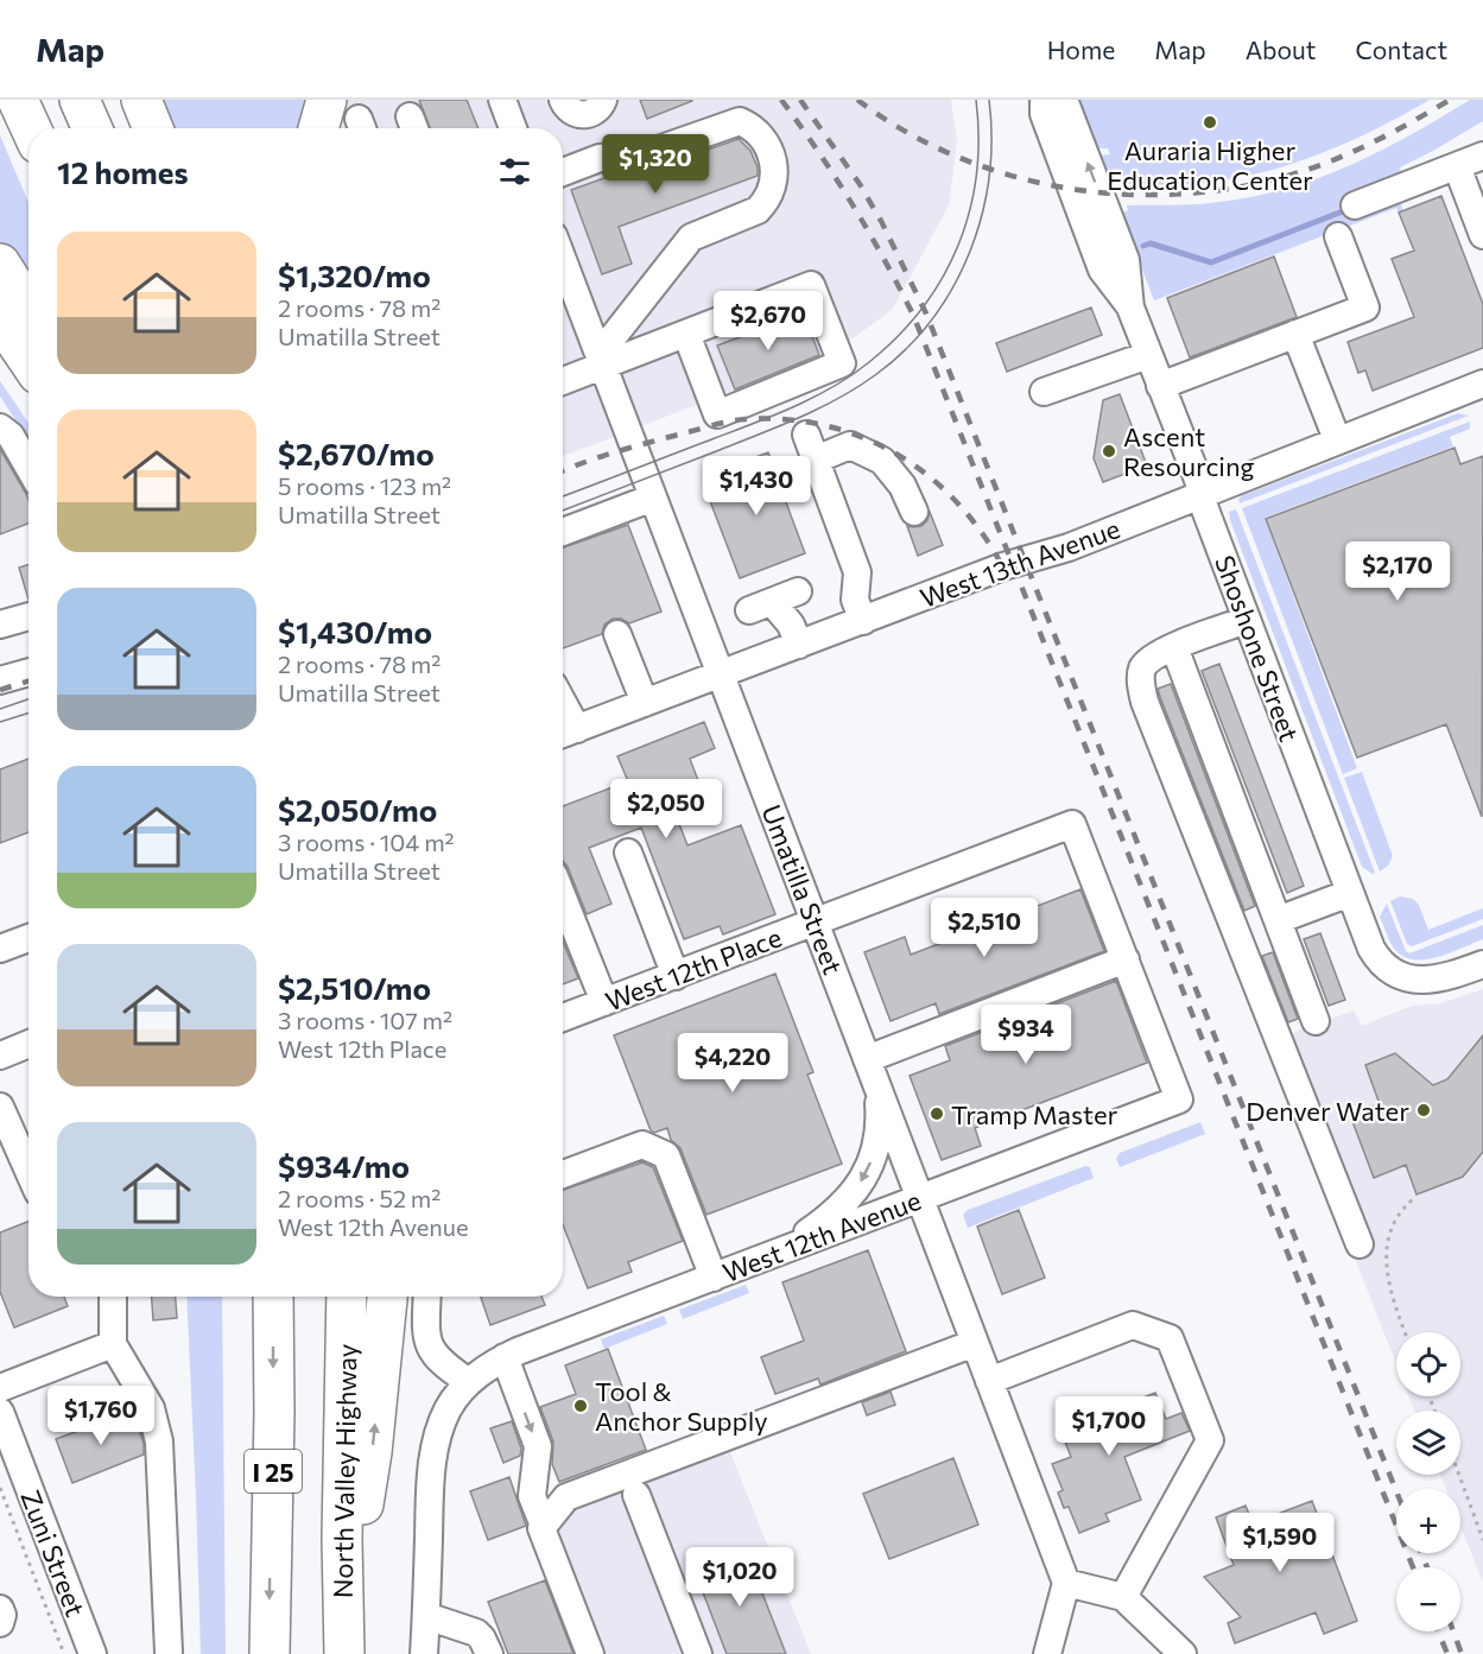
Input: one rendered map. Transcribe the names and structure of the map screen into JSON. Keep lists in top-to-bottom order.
{
  "streets": {
    "highway": ["I 25", "North Valley Highway"],
    "street": [
      "West 13th Avenue",
      "Shoshone Street",
      "Umatilla Street",
      "West 12th Place",
      "West 12th Avenue",
      "Zuni Street"
    ]
  },
  "crossings": [
    ["West 13th Avenue", "Shoshone Street"],
    ["West 13th Avenue", "Umatilla Street"],
    ["Umatilla Street", "West 12th Place"],
    ["Umatilla Street", "West 12th Avenue"],
    ["West 12th Place", "West 12th Avenue"]
  ],
  "places": [
    "Auraria Higher Education Center",
    "Ascent Resourcing",
    "Denver Water",
    "Tramp Master",
    "Tool & Anchor Supply"
  ],
  "page": {
    "header": "Map",
    "nav": [
      "Home",
      "Map",
      "About",
      "Contact"
    ],
    "heading": "12 homes",
    "price": [
      "$1,320",
      "$2,670",
      "$1,430",
      "$2,170",
      "$2,050",
      "$2,510",
      "$934",
      "$4,220",
      "$1,760",
      "$1,700",
      "$1,590",
      "$1,020"
    ],
    "list": [
      {
        "name": "$1,320/mo",
        "note": "2 rooms · 78 m² · Umatilla Street"
      },
      {
        "name": "$2,670/mo",
        "note": "5 rooms · 123 m² · Umatilla Street"
      },
      {
        "name": "$1,430/mo",
        "note": "2 rooms · 78 m² · Umatilla Street"
      },
      {
        "name": "$2,050/mo",
        "note": "3 rooms · 104 m² · Umatilla Street"
      },
      {
        "name": "$2,510/mo",
        "note": "3 rooms · 107 m² · West 12th Place"
      },
      {
        "name": "$934/mo",
        "note": "2 rooms · 52 m² · West 12th Avenue"
      }
    ],
    "map_buttons": ["+", "−"]
  }
}
